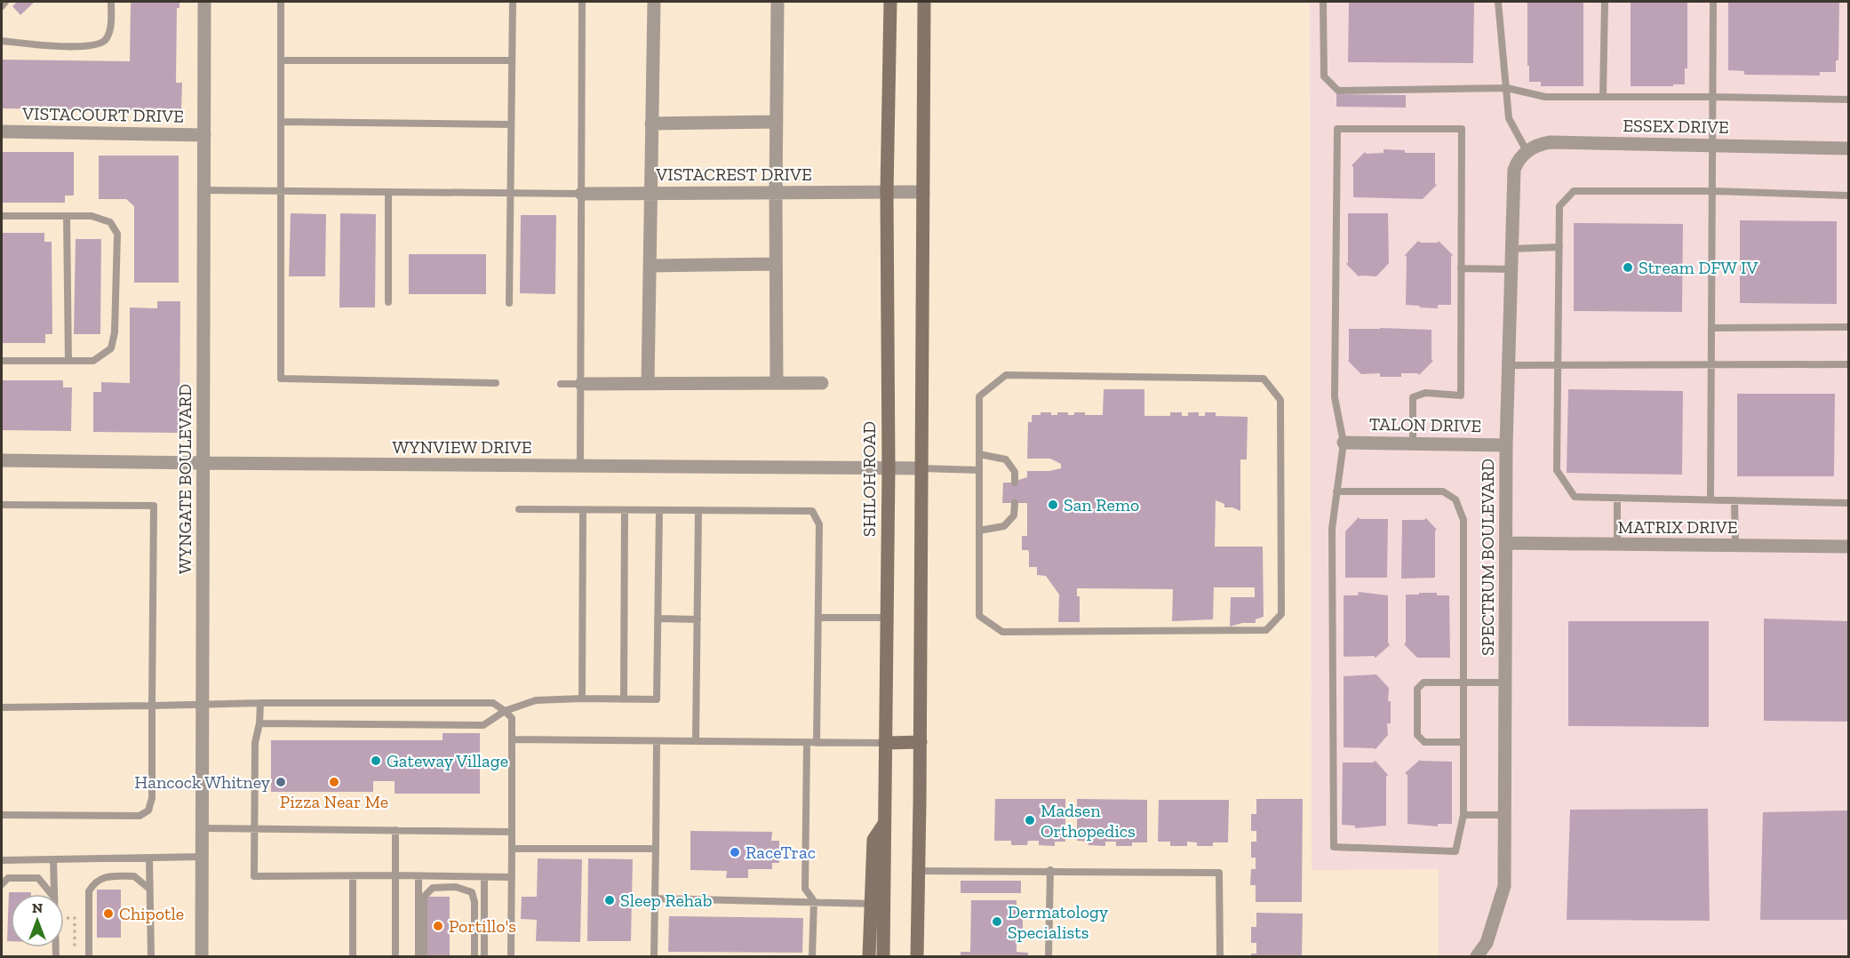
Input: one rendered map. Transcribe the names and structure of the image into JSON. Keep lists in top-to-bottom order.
{
  "streets": {
    "main road": ["SHILOH ROAD"],
    "street": [
      "VISTACOURT DRIVE",
      "ESSEX DRIVE",
      "VISTACREST DRIVE",
      "TALON DRIVE",
      "WYNVIEW DRIVE",
      "WYNGATE BOULEVARD",
      "MATRIX DRIVE",
      "SPECTRUM BOULEVARD"
    ]
  },
  "crossings": [
    ["VISTACOURT DRIVE", "WYNGATE BOULEVARD"],
    ["ESSEX DRIVE", "SPECTRUM BOULEVARD"],
    ["VISTACREST DRIVE", "SHILOH ROAD"],
    ["TALON DRIVE", "SPECTRUM BOULEVARD"],
    ["WYNVIEW DRIVE", "WYNGATE BOULEVARD"],
    ["WYNVIEW DRIVE", "SHILOH ROAD"],
    ["MATRIX DRIVE", "SPECTRUM BOULEVARD"]
  ],
  "places": [
    "Stream DFW IV",
    "San Remo",
    "Gateway Village",
    "Hancock Whitney",
    "Pizza Near Me",
    "Madsen Orthopedics",
    "RaceTrac",
    "Sleep Rehab",
    "Chipotle",
    "Dermatology Specialists",
    "Portillo's"
  ],
  "north": "top"
}
